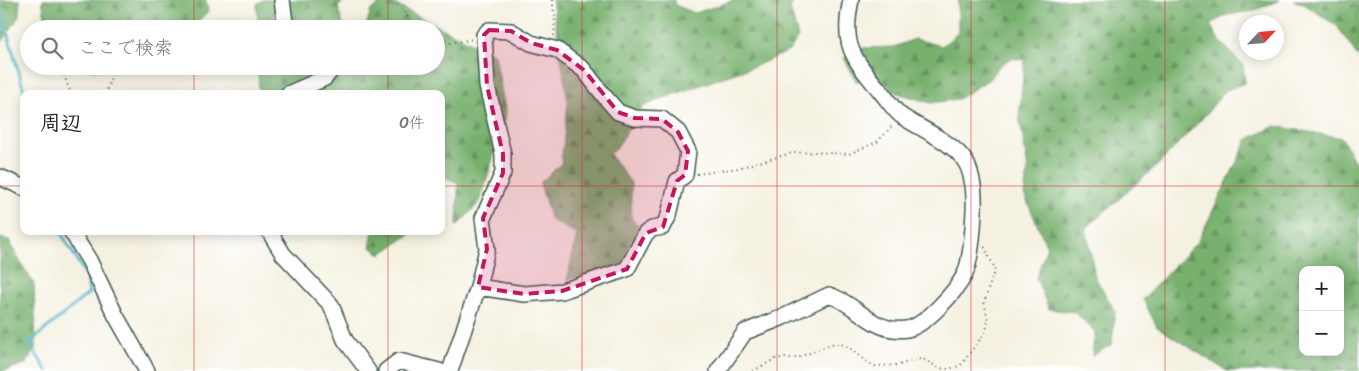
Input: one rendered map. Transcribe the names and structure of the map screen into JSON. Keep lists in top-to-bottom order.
{
  "north": "top right",
  "page": {
    "search": "ここで検索",
    "heading": ["周辺", "0件"],
    "map_buttons": ["+", "−"]
  }
}
